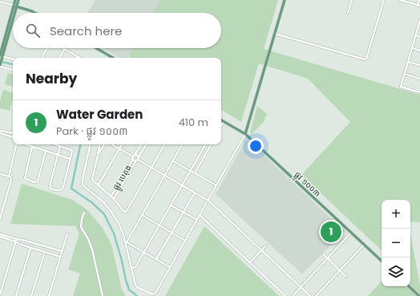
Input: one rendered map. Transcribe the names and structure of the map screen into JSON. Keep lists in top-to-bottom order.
{
  "streets": {
    "main road": ["ផ្លូវ ១០០៣"],
    "street": ["ផ្លូវ បេតុង"]
  },
  "page": {
    "search": "Search here",
    "heading": "Nearby",
    "list": [
      {
        "mark": "1",
        "name": "Water Garden",
        "note": "Park · ផ្លូវ ១០០៣",
        "value": "410 m"
      }
    ],
    "map_buttons": ["+", "−"],
    "pins": "1"
  }
}
